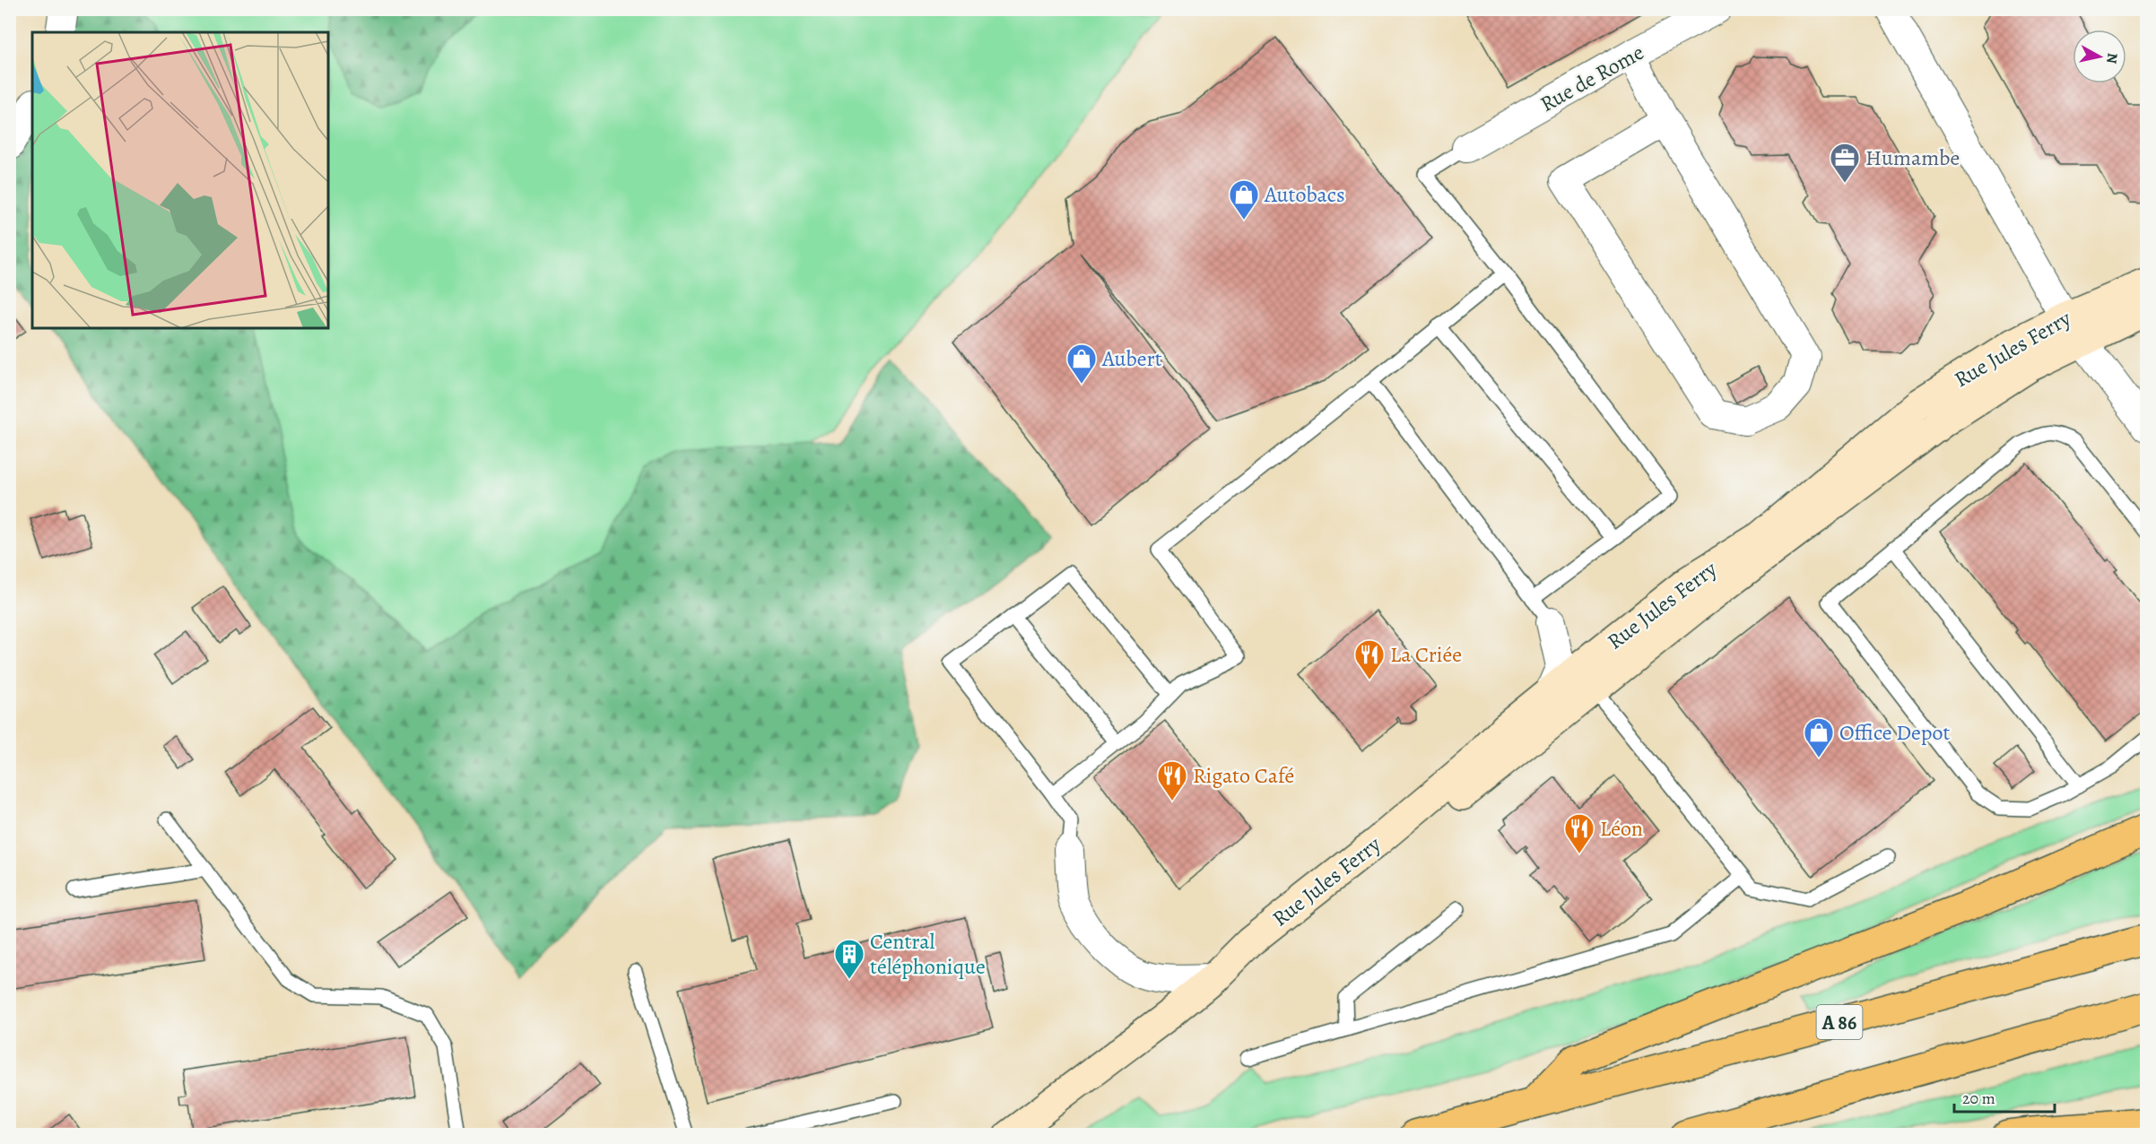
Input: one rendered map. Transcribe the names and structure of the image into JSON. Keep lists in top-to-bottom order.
{
  "streets": {
    "highway": ["A 86"],
    "street": ["Rue de Rome", "Rue Jules Ferry"]
  },
  "places": {
    "office": ["Humambe"],
    "shop": ["Autobacs", "Aubert", "Office Depot"],
    "restaurant": ["La Criée", "Rigato Café", "Léon"],
    "building": ["Central téléphonique"]
  },
  "scale_bar": "20 m",
  "north": "right"
}
